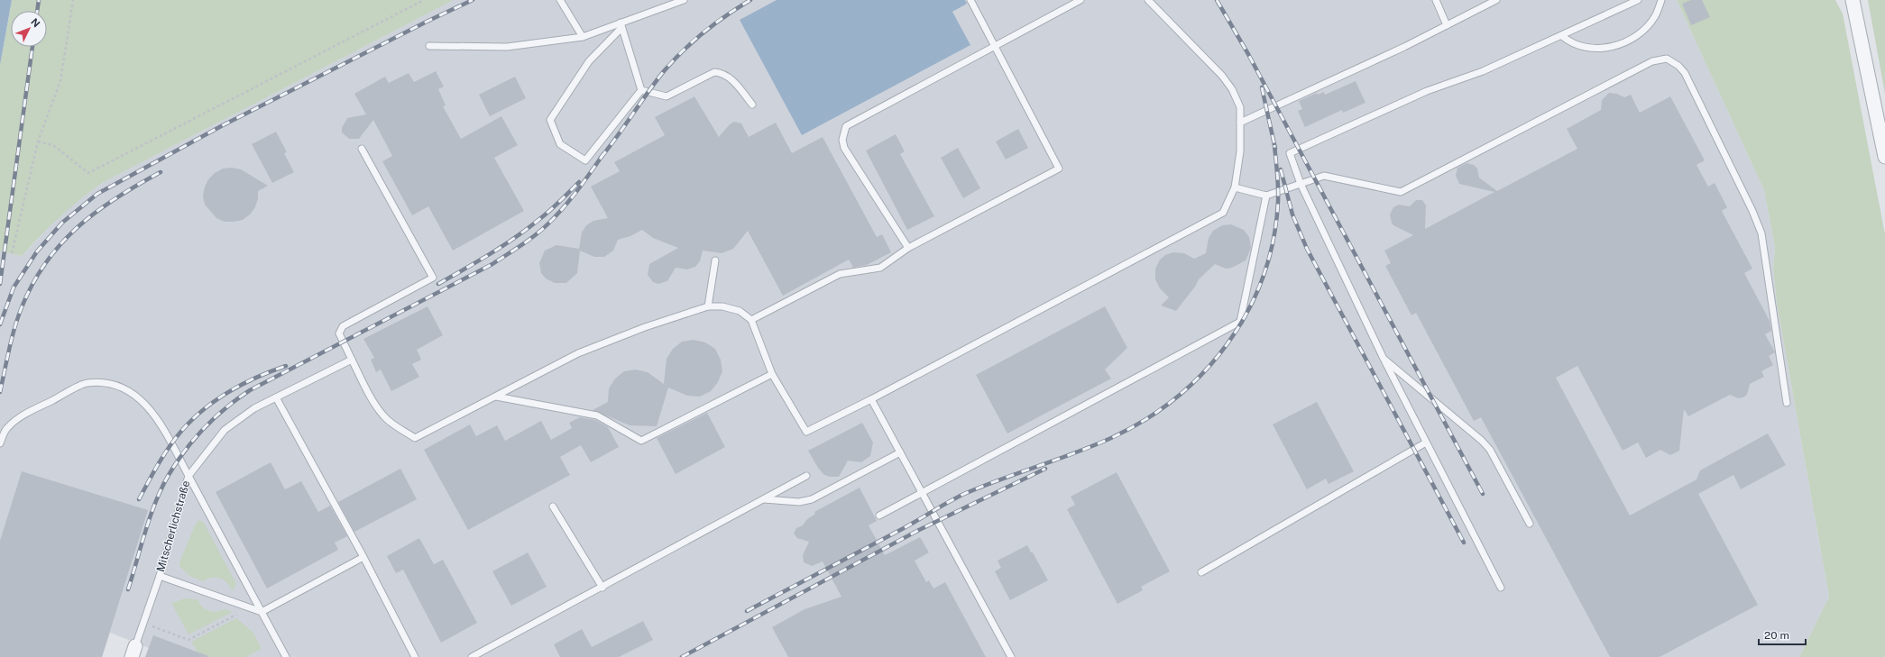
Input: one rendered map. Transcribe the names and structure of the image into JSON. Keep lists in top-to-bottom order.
{
  "streets": {
    "lane": ["Mitscherlichstraße"]
  },
  "scale_bar": "20 m",
  "north": "top right"
}
